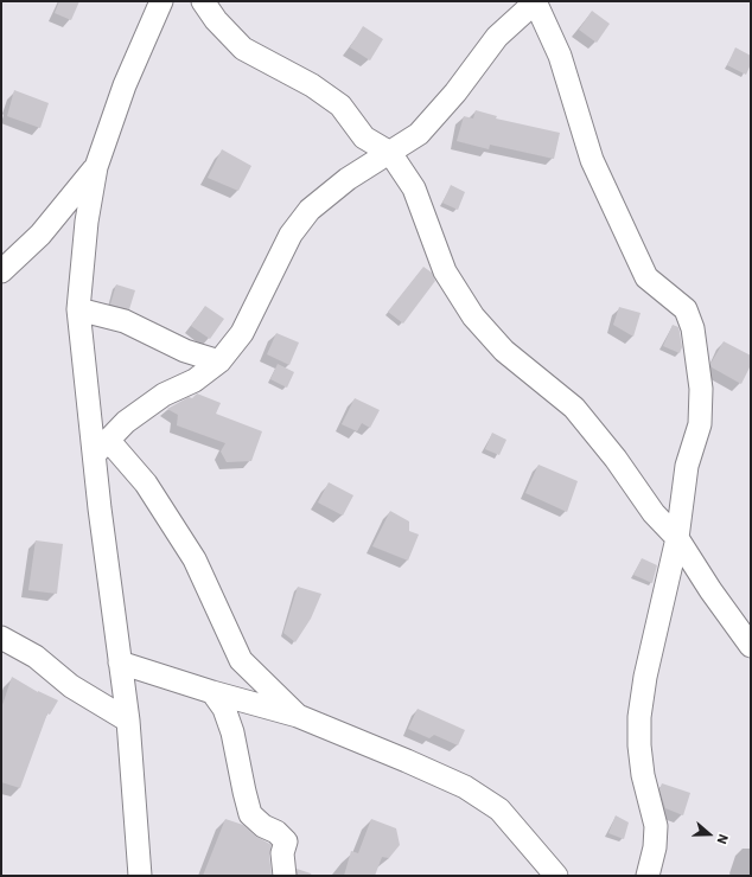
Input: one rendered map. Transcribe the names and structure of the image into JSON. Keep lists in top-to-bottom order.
{
  "north": "right"
}
